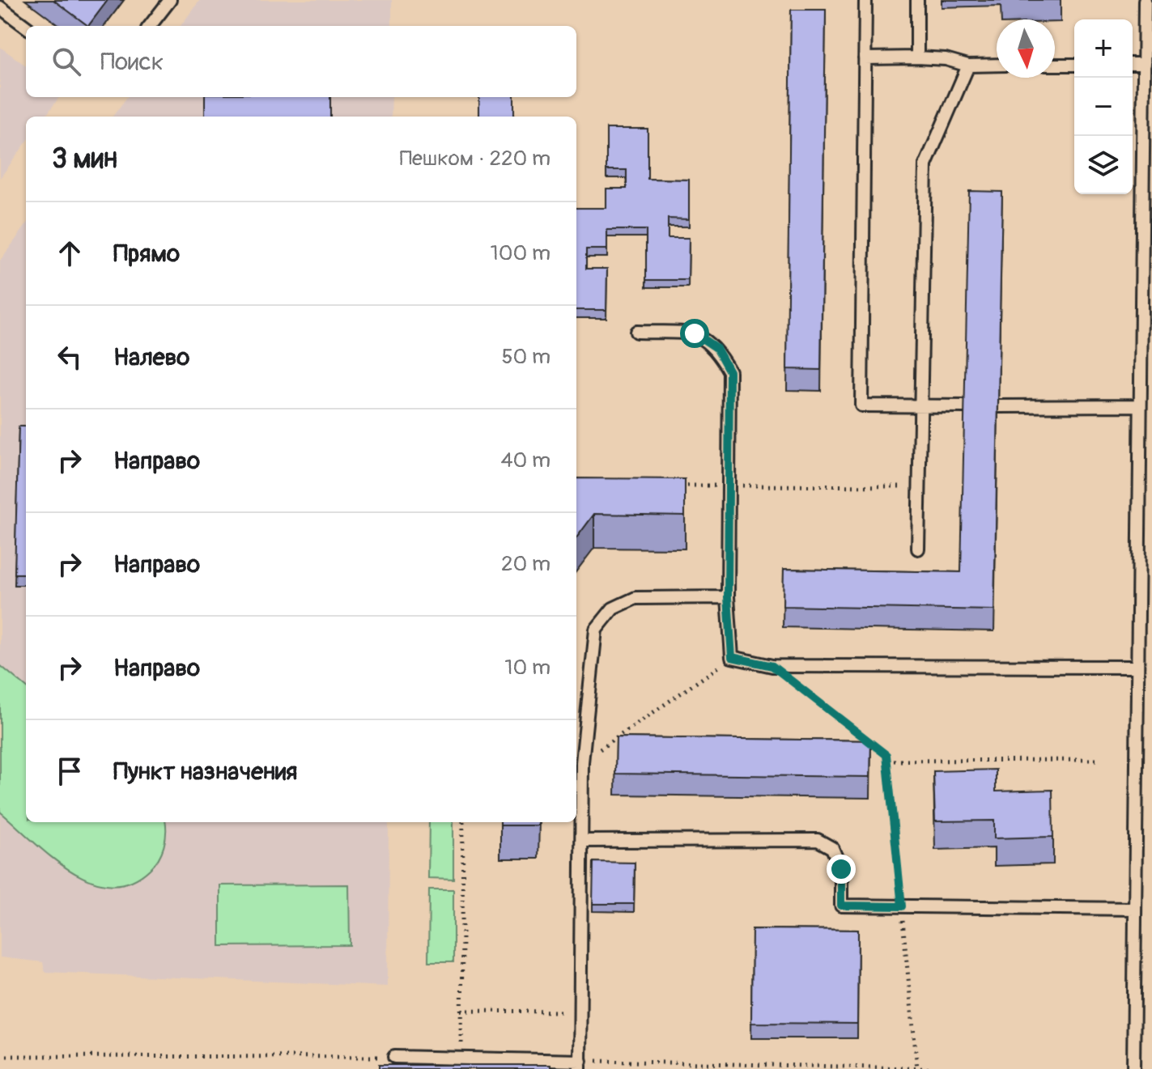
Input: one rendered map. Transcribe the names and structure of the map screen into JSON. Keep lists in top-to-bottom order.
{
  "north": "bottom",
  "page": {
    "map_buttons": ["+", "−"],
    "search": "Поиск",
    "heading": ["3 мин", "Пешком · 220 m"],
    "list": [
      ["Прямо", "100 m"],
      ["Налево", "50 m"],
      ["Направо", "40 m"],
      ["Направо", "20 m"],
      ["Направо", "10 m"],
      "Пункт назначения"
    ]
  }
}
